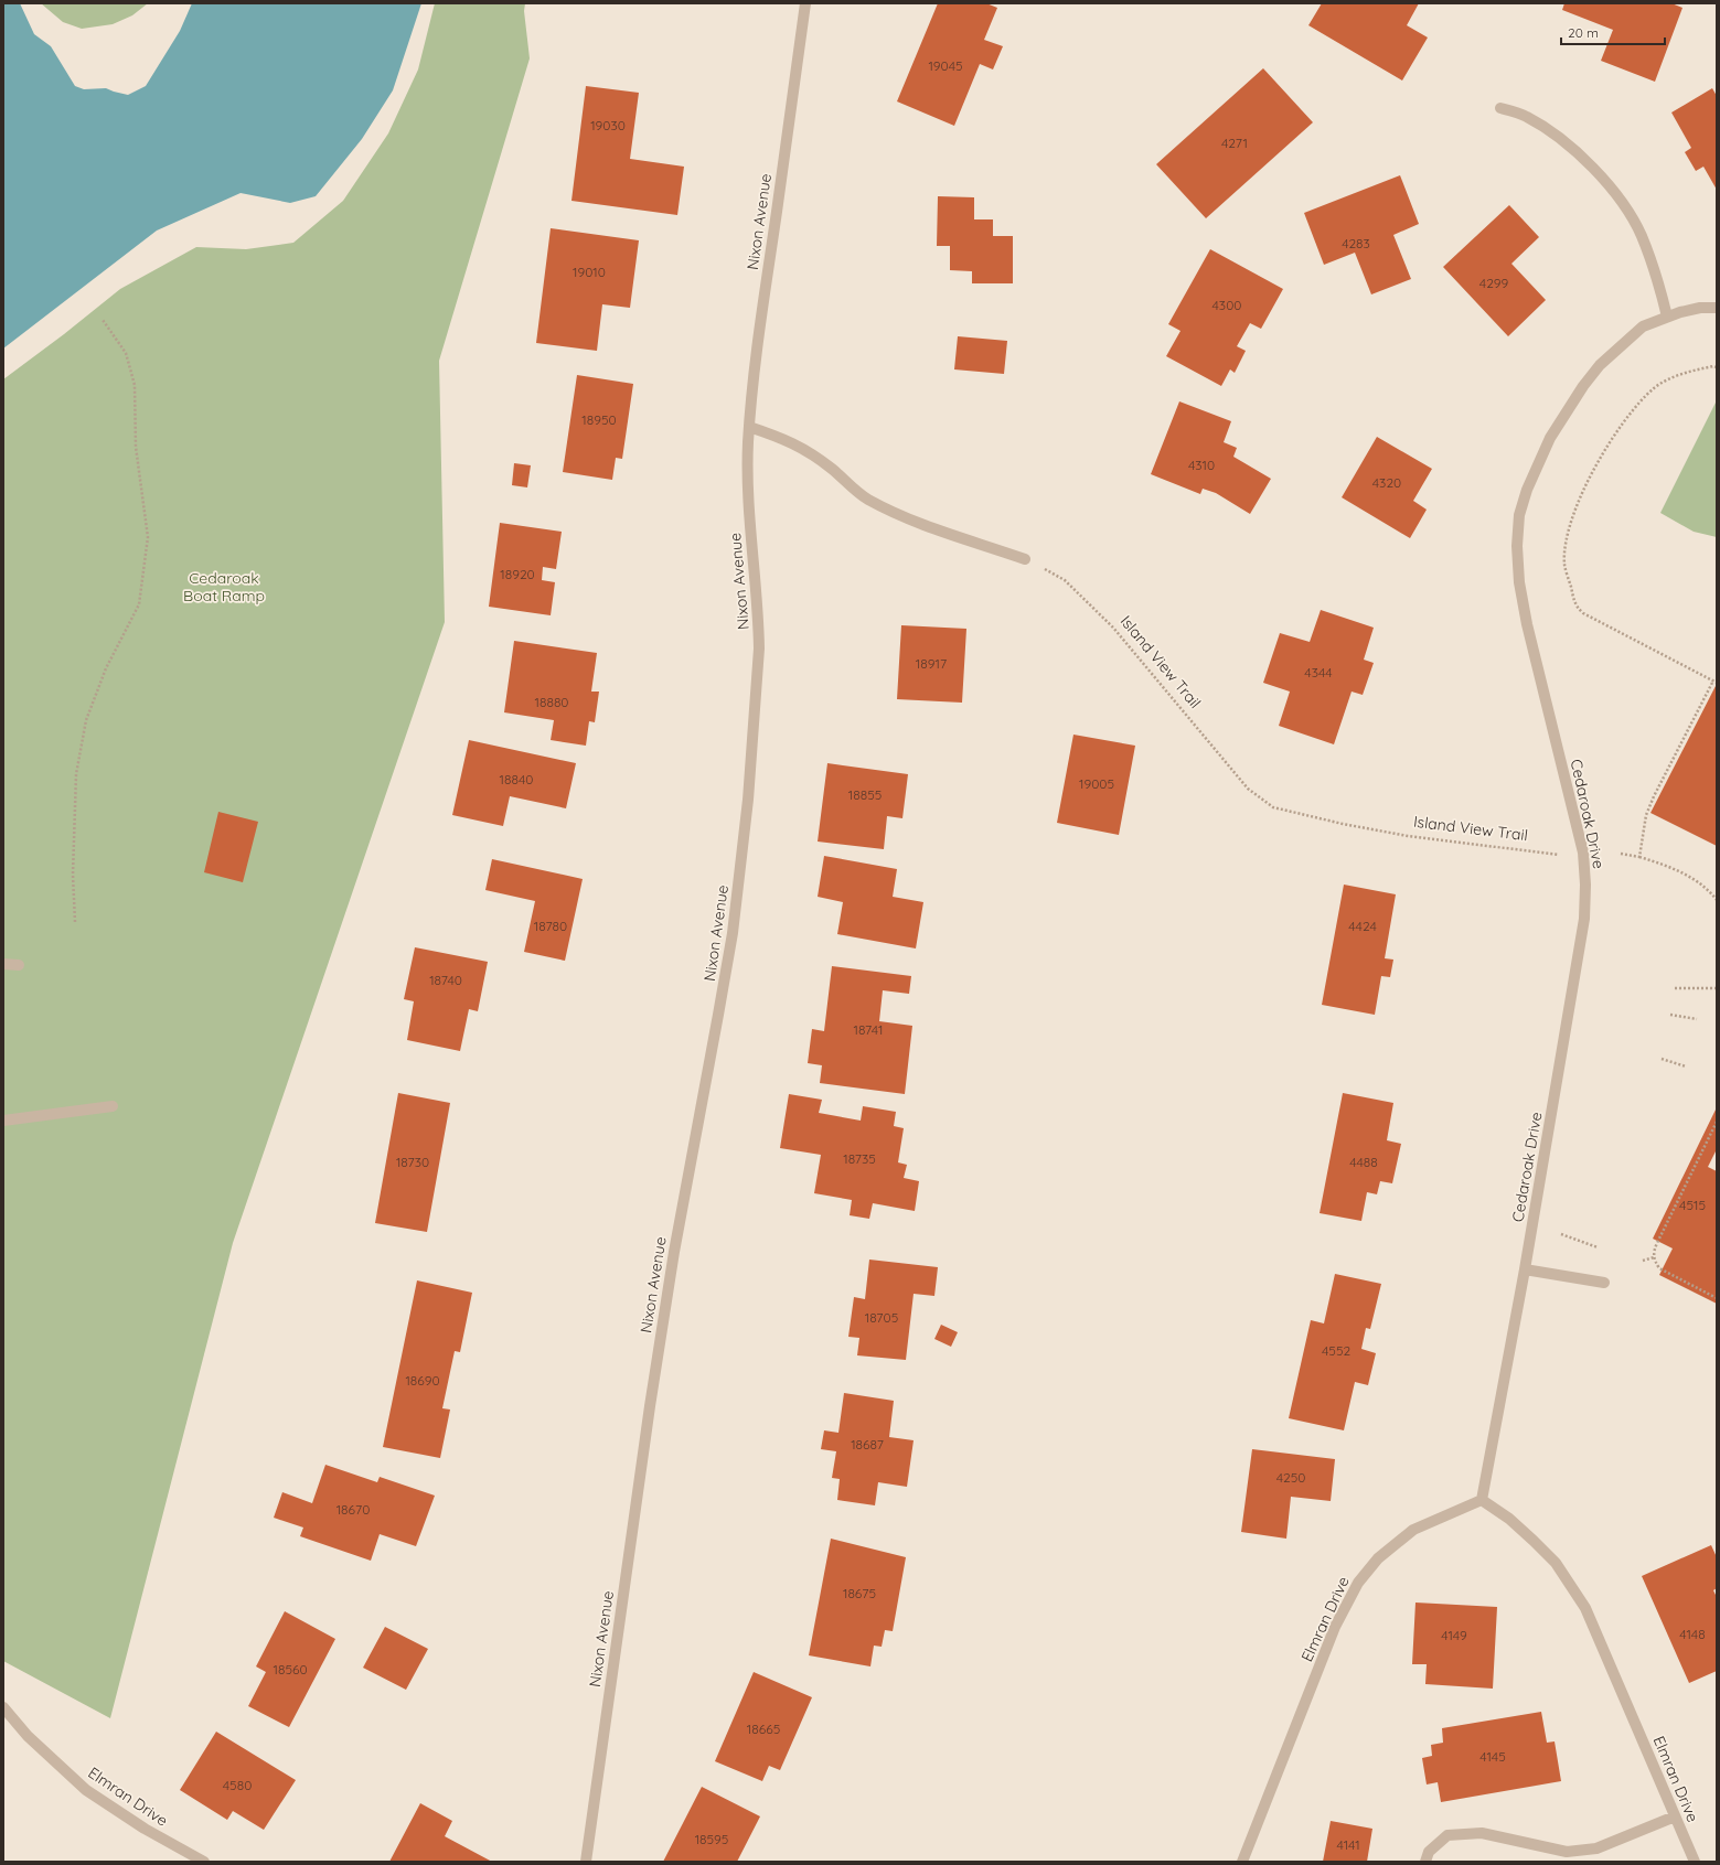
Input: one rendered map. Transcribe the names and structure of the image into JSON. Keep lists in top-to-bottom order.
{
  "streets": {
    "street": ["Nixon Avenue", "Cedaroak Drive", "Elmran Drive"],
    "path": ["Island View Trail"]
  },
  "crossings": [
    ["Cedaroak Drive", "Elmran Drive"]
  ],
  "parks": ["Cedaroak Boat Ramp"],
  "house_numbers": [
    "19045",
    "19030",
    "4271",
    "4283",
    "19010",
    "4299",
    "4300",
    "18950",
    "4310",
    "4320",
    "18920",
    "18917",
    "4344",
    "18880",
    "18840",
    "19005",
    "18855",
    "18780",
    "4424",
    "18740",
    "18741",
    "18735",
    "18730",
    "4488",
    "4515",
    "18705",
    "4552",
    "18690",
    "18687",
    "4250",
    "18670",
    "18675",
    "4148",
    "4149",
    "18560",
    "18665",
    "4145",
    "4580",
    "18595",
    "4141"
  ],
  "scale_bar": "20 m"
}
